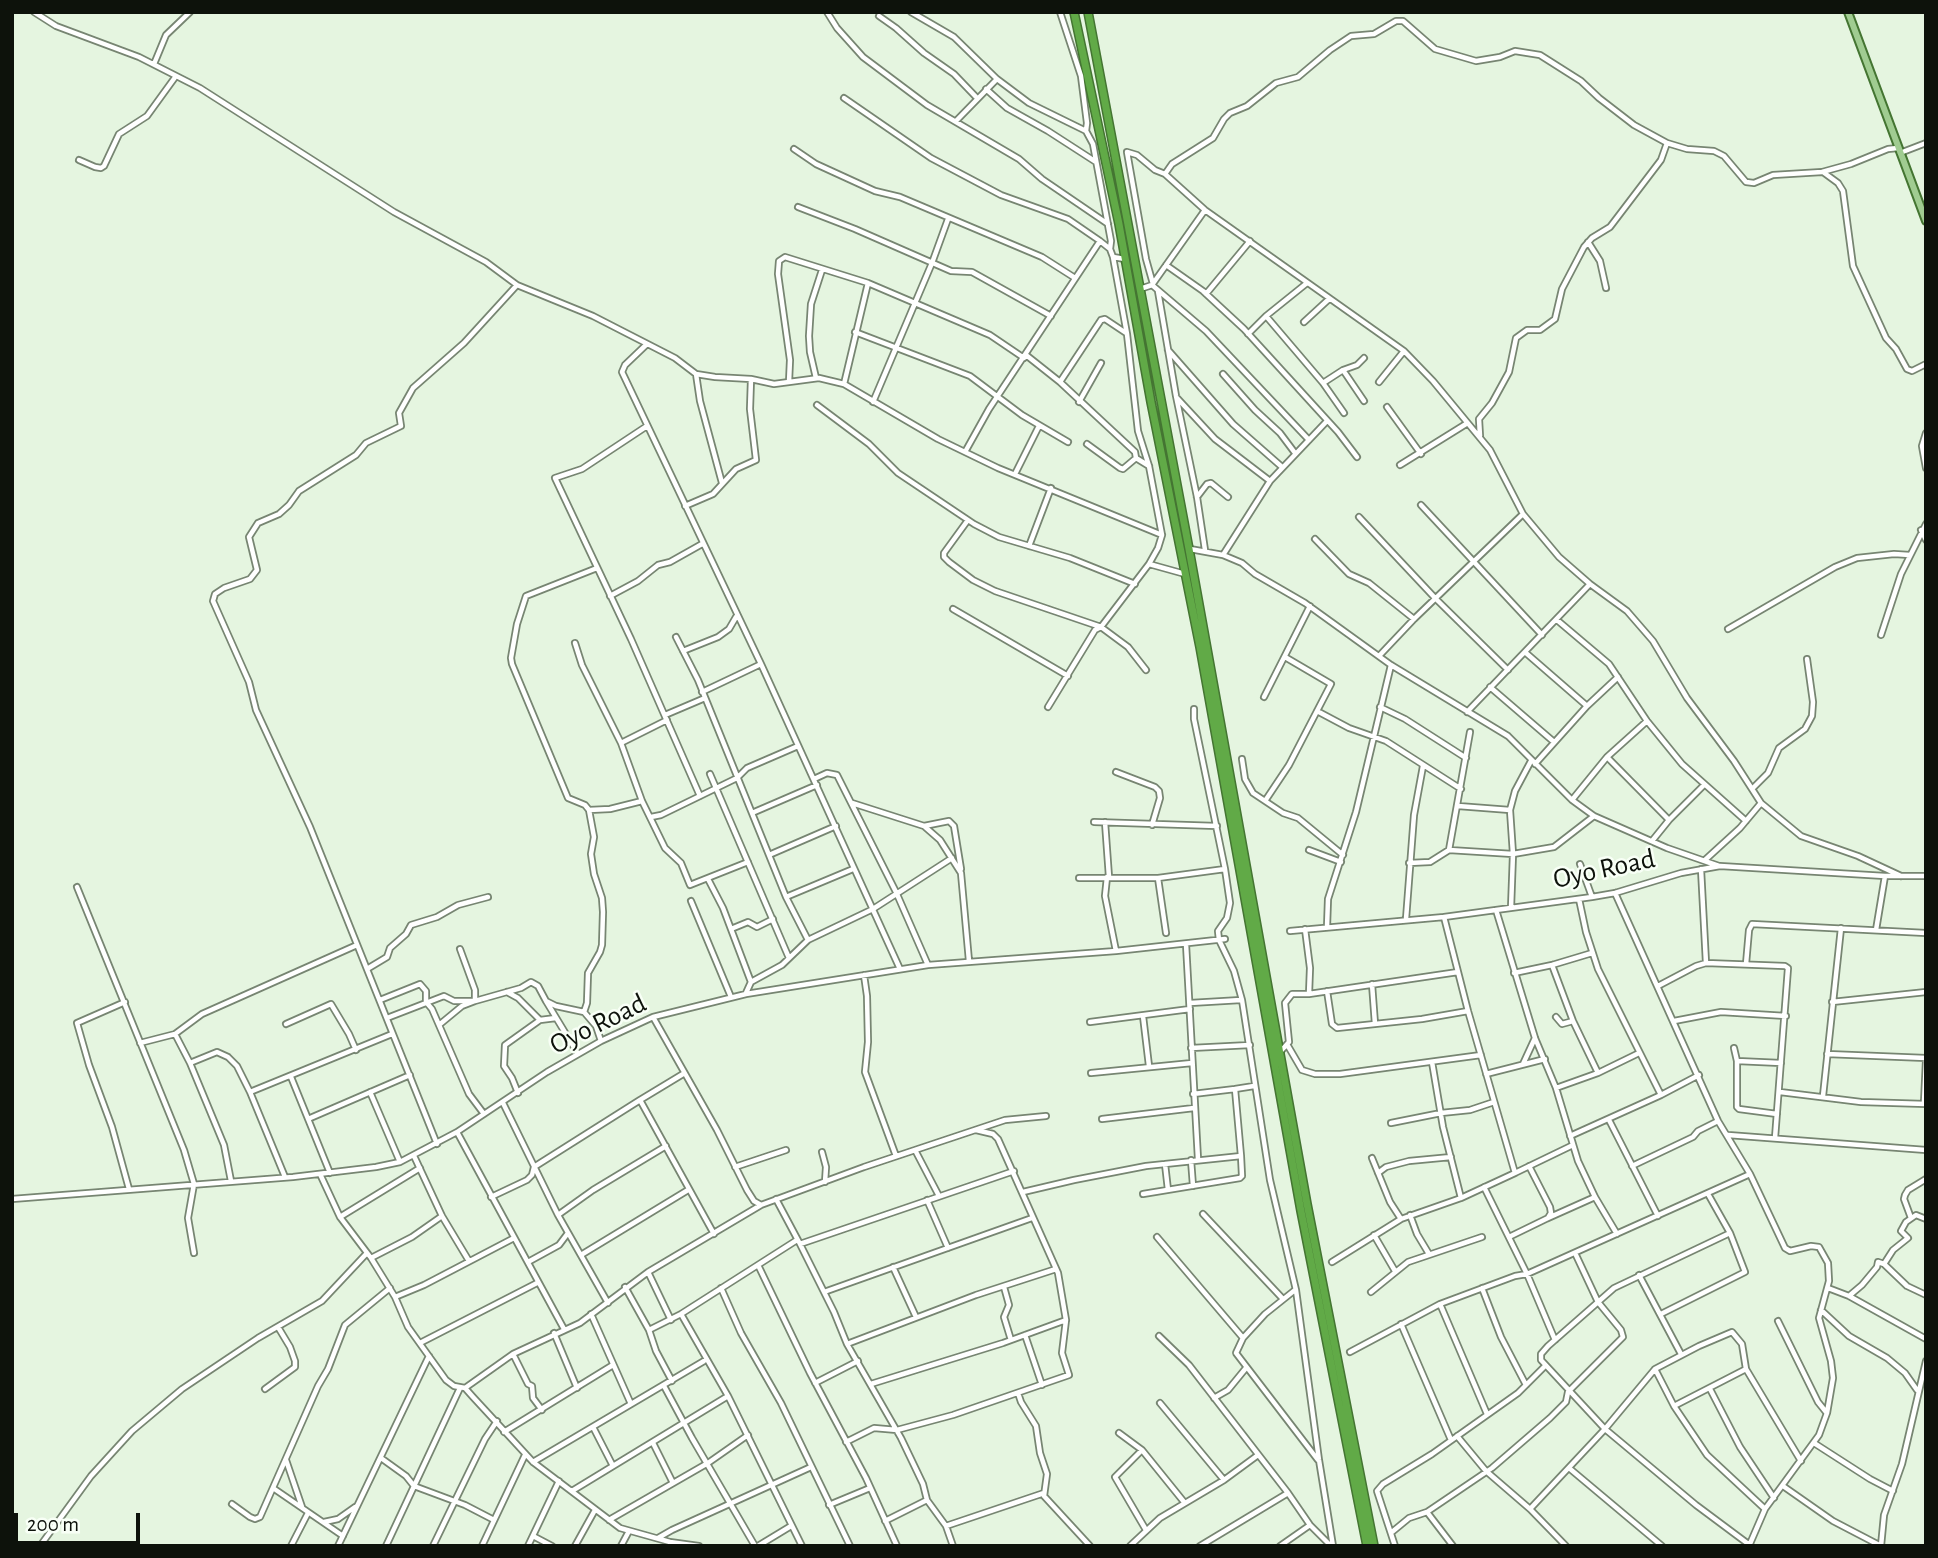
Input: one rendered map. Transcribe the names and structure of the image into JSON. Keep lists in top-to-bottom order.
{
  "streets": {
    "street": ["Oyo Road"]
  },
  "scale_bar": "200 m"
}
